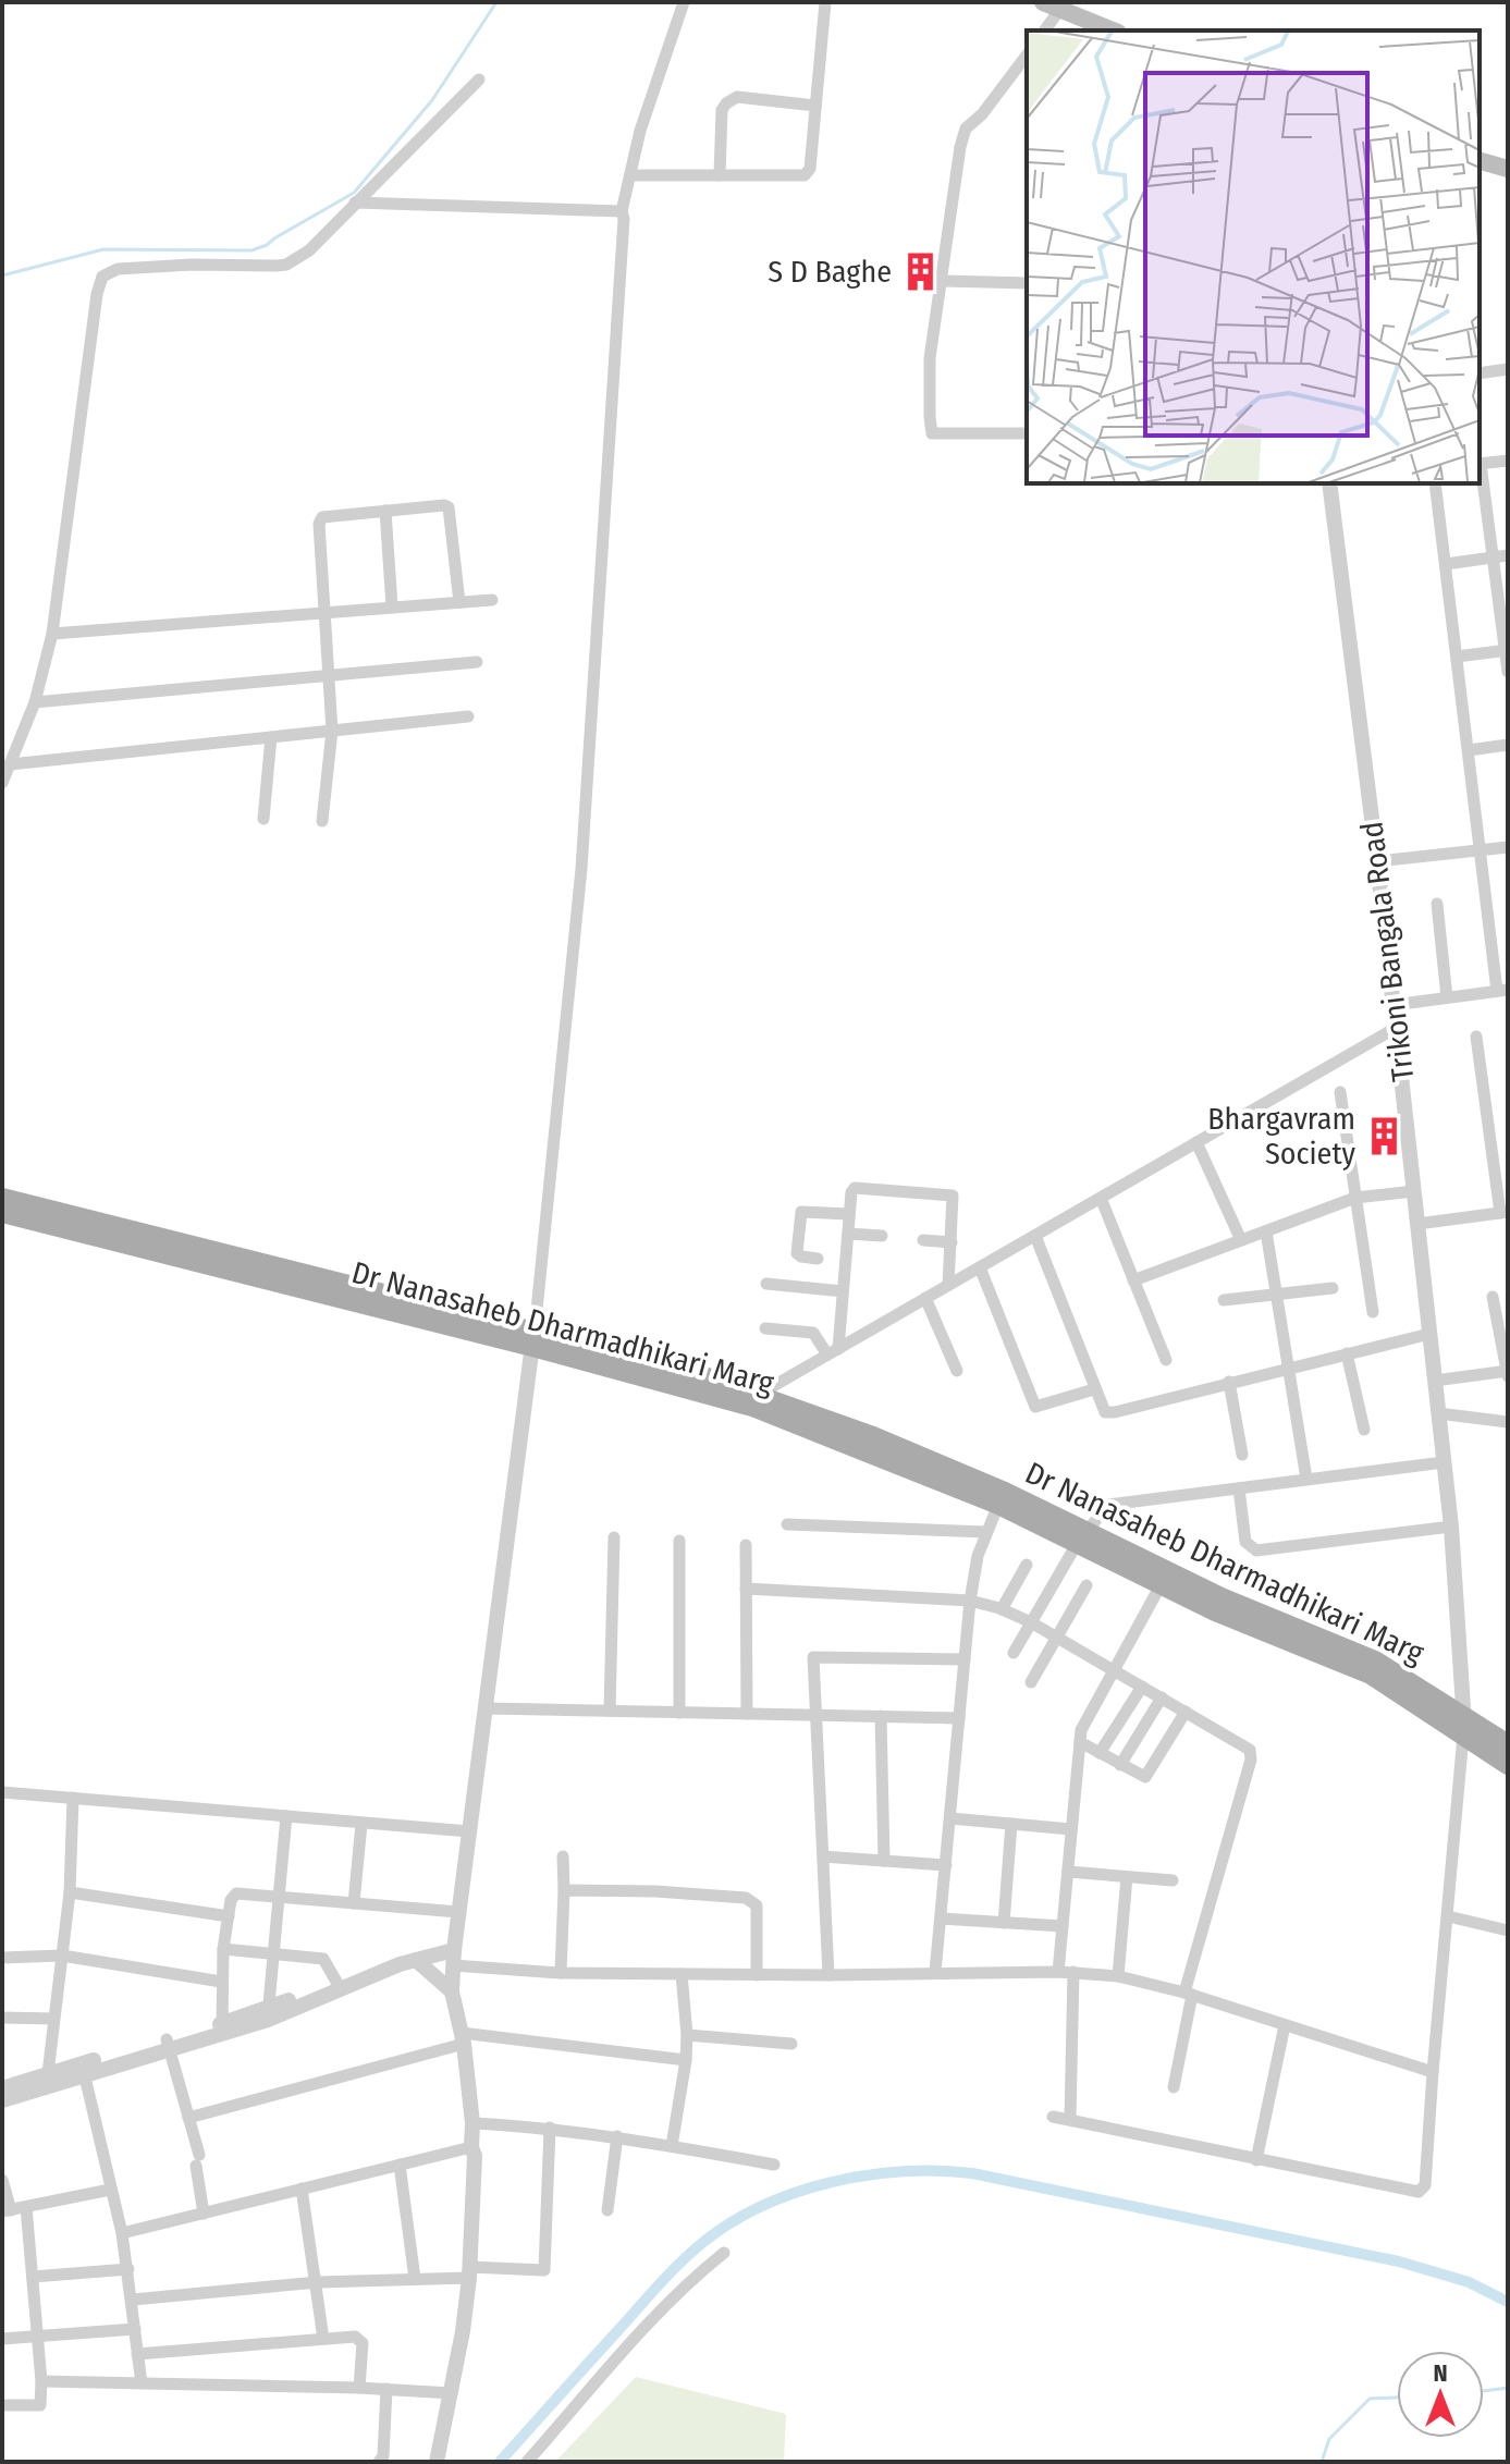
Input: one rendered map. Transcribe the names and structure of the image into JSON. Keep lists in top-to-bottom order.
{
  "streets": {
    "main road": ["Dr Nanasaheb Dharmadhikari Marg"],
    "street": ["Trikoni Bangala Road"]
  },
  "crossings": [
    ["Trikoni Bangala Road", "Dr Nanasaheb Dharmadhikari Marg"]
  ],
  "places": {
    "building": ["S D Baghe", "Bhargavram Society"]
  },
  "north": "top"
}
